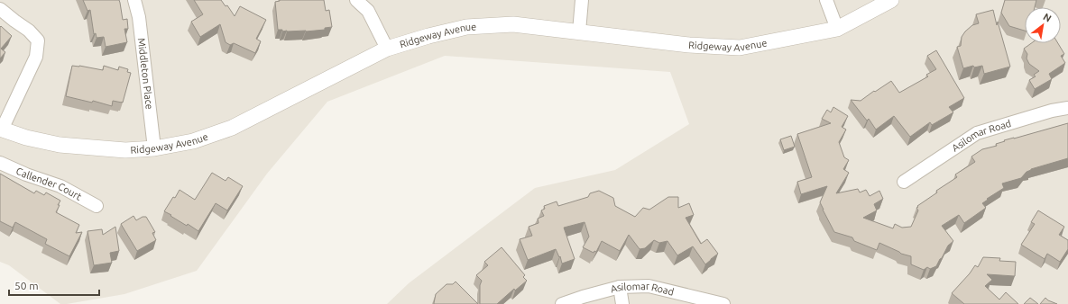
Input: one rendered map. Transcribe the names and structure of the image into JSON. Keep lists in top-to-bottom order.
{
  "streets": {
    "street": [
      "Ridgeway Avenue",
      "Middleton Place",
      "Asilomar Road",
      "Callender Court"
    ]
  },
  "crossings": [
    ["Ridgeway Avenue", "Middleton Place"]
  ],
  "scale_bar": "50 m",
  "north": "top right"
}
